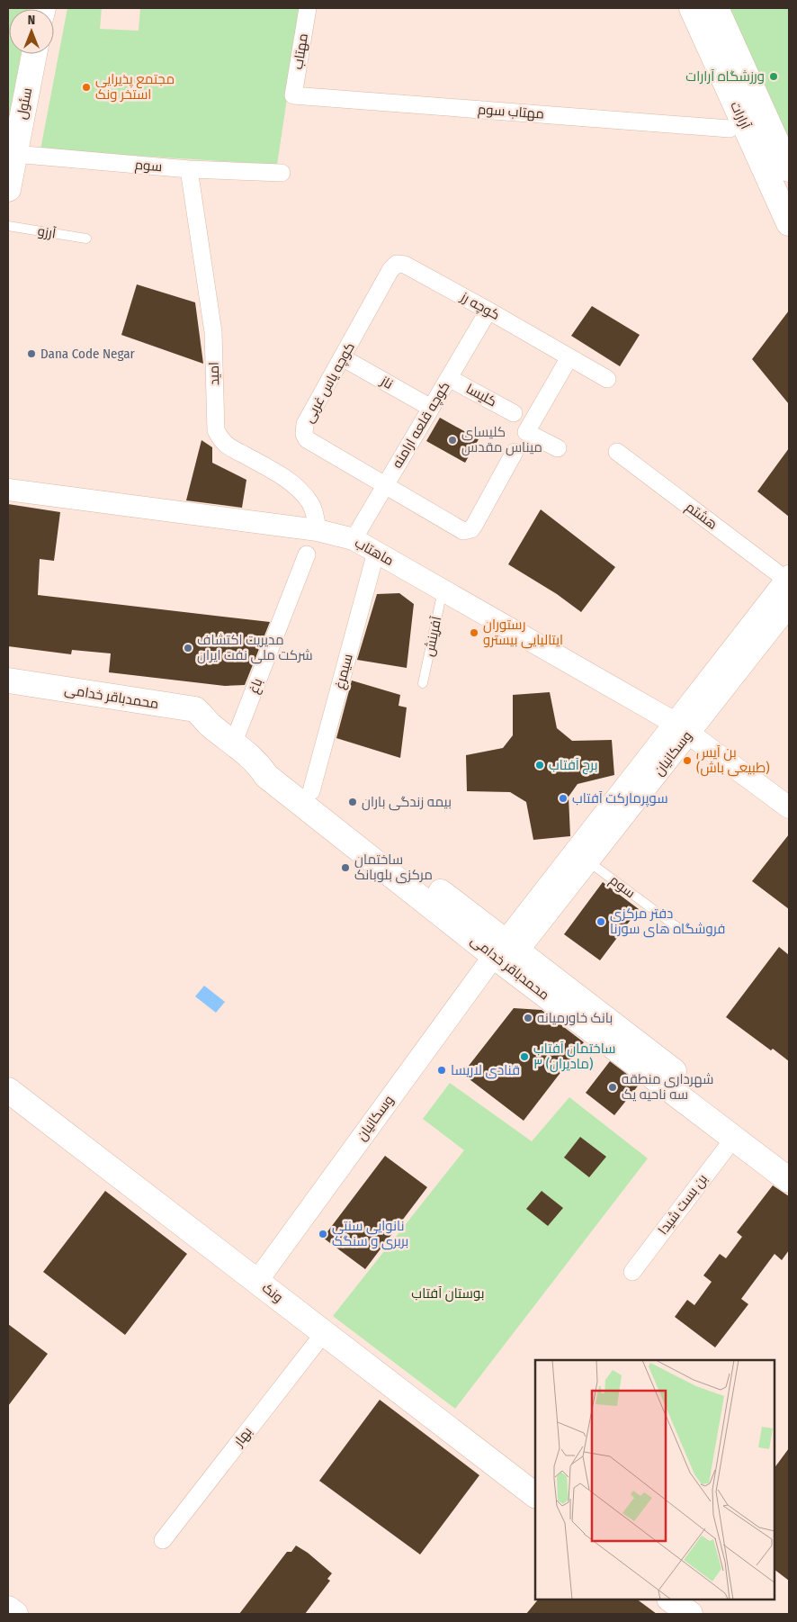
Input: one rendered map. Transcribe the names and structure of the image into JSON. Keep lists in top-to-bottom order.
{
  "streets": {
    "main road": [
      "سئول",
      "آرارات",
      "محمدباقر خدامی",
      "ونک"
    ],
    "street": [
      "مهتاب",
      "مهتاب سوم",
      "سوم",
      "کوچه رز",
      "امید",
      "کوچه یاس غربی",
      "ناز",
      "کلیسا",
      "کوچه قلعه ارامنه",
      "هشتم",
      "ماهتاب",
      "سیمرغ",
      "باغ",
      "وسکانیان",
      "بن بست شیدا",
      "بهار"
    ],
    "lane": ["آرزو", "آفرینش"]
  },
  "crossings": [
    ["مهتاب", "مهتاب سوم"],
    ["سئول", "سوم"],
    ["سوم", "امید"],
    ["سوم", "وسکانیان"],
    ["کوچه رز", "کوچه یاس غربی"],
    ["کوچه رز", "کوچه قلعه ارامنه"],
    ["امید", "ماهتاب"],
    ["کوچه یاس غربی", "ناز"],
    ["کوچه یاس غربی", "کوچه قلعه ارامنه"],
    ["ناز", "کوچه قلعه ارامنه"],
    ["کلیسا", "کوچه قلعه ارامنه"],
    ["کوچه قلعه ارامنه", "ماهتاب"],
    ["ماهتاب", "آفرینش"],
    ["ماهتاب", "سیمرغ"],
    ["ماهتاب", "وسکانیان"],
    ["سیمرغ", "محمدباقر خدامی"],
    ["باغ", "محمدباقر خدامی"],
    ["محمدباقر خدامی", "وسکانیان"],
    ["محمدباقر خدامی", "بن بست شیدا"],
    ["وسکانیان", "ونک"],
    ["ونک", "بهار"]
  ],
  "parks": ["بوستان آفتاب"],
  "places": [
    "ورزشگاه آرارات",
    "مجتمع پذیرایی استخر ونک",
    "Dana Code Negar",
    "کلیسای میناس مقدس",
    "رستوران ایتالیایی بیسترو",
    "مدیریت اکتشاف شرکت ملی نفت ایران",
    "بن آیس (طبیعی باش)",
    "برج آفتاب",
    "سوپرمارکت آفتاب",
    "بیمه زندگی باران",
    "ساختمان مرکزی بلوبانک",
    "دفتر مرکزی فروشگاه های سورنا",
    "بانک خاورمیانه",
    "ساختمان آفتاب ۳ (مادیران)",
    "قنادی لاریسا",
    "شهرداری منطقه سه ناحیه یک",
    "نانوایی سنتی بربری و سنگک"
  ],
  "north": "top"
}
